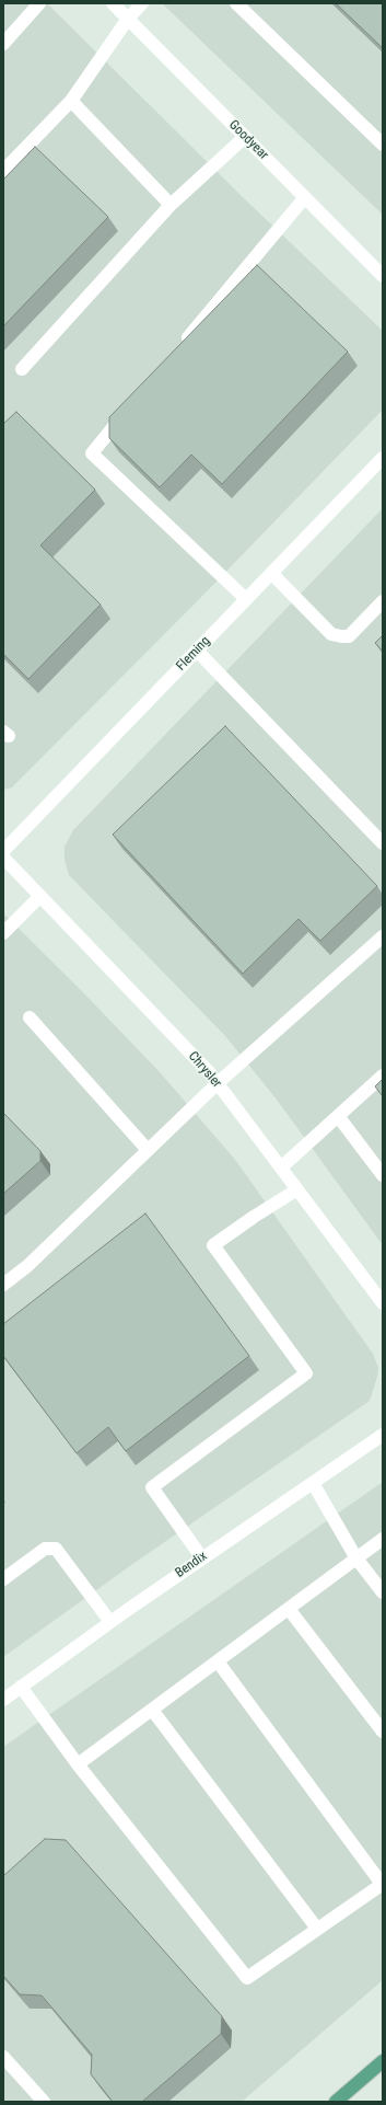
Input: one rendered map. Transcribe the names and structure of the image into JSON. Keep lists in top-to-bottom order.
{
  "streets": {
    "street": [
      "Goodyear",
      "Fleming",
      "Chrysler",
      "Bendix"
    ]
  }
}
